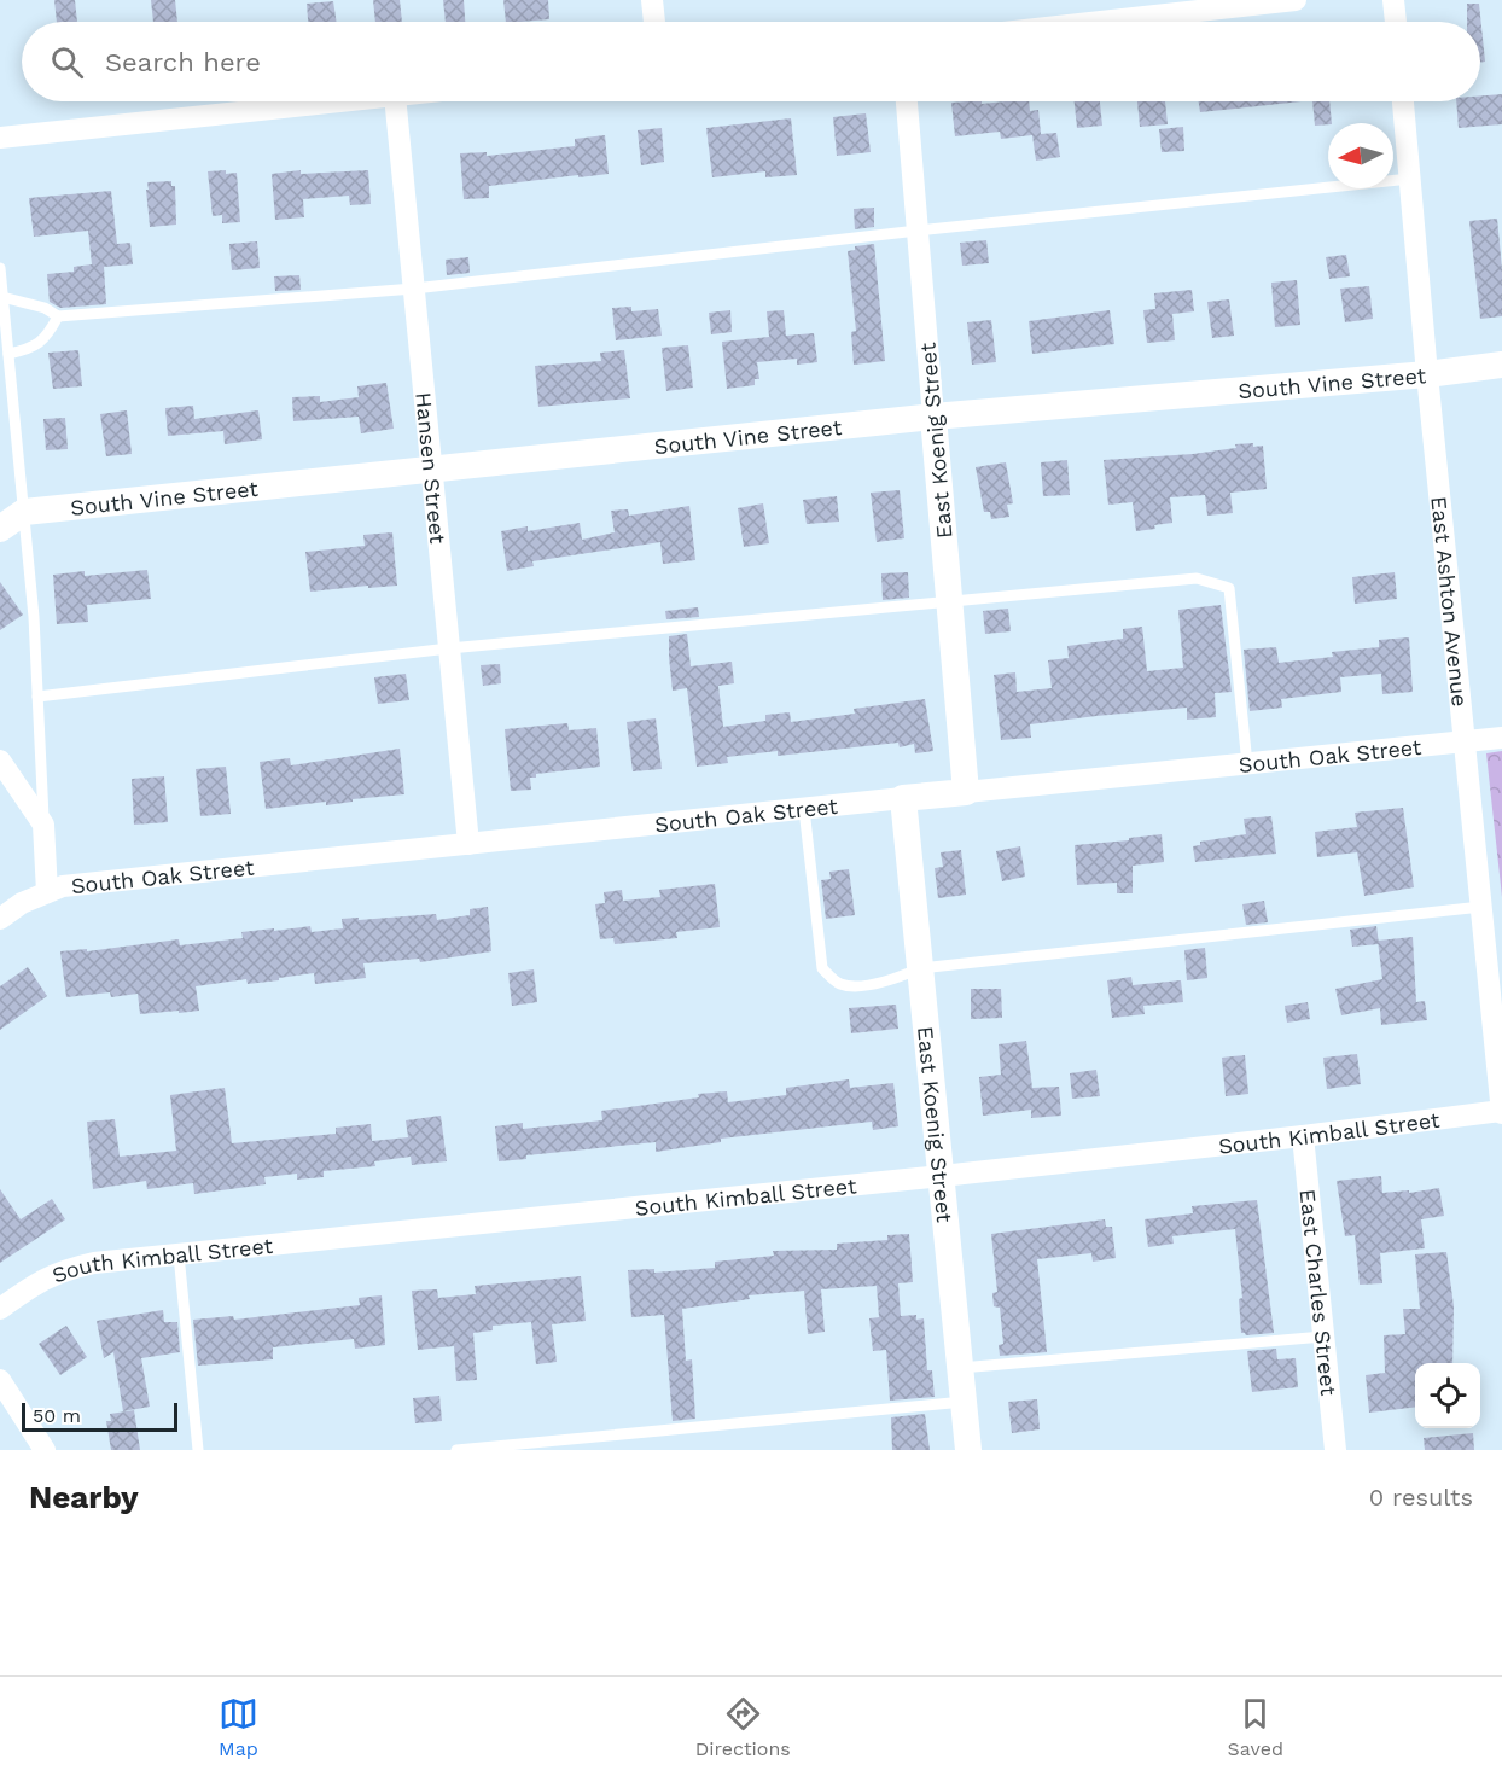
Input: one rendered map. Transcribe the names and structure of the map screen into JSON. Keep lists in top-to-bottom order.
{
  "streets": {
    "street": [
      "South Vine Street",
      "East Koenig Street",
      "Hansen Street",
      "East Ashton Avenue",
      "South Oak Street",
      "South Kimball Street",
      "East Charles Street"
    ]
  },
  "crossings": [
    ["South Vine Street", "East Koenig Street"],
    ["South Vine Street", "Hansen Street"],
    ["South Vine Street", "East Ashton Avenue"],
    ["East Koenig Street", "South Oak Street"],
    ["East Koenig Street", "South Kimball Street"],
    ["Hansen Street", "South Oak Street"],
    ["East Ashton Avenue", "South Oak Street"],
    ["East Ashton Avenue", "South Kimball Street"],
    ["South Kimball Street", "East Charles Street"]
  ],
  "scale_bar": "50 m",
  "north": "left",
  "page": {
    "search": "Search here",
    "scale": "50 m",
    "heading": ["Nearby", "0 results"],
    "nav": ["Map", "Directions", "Saved"]
  }
}
